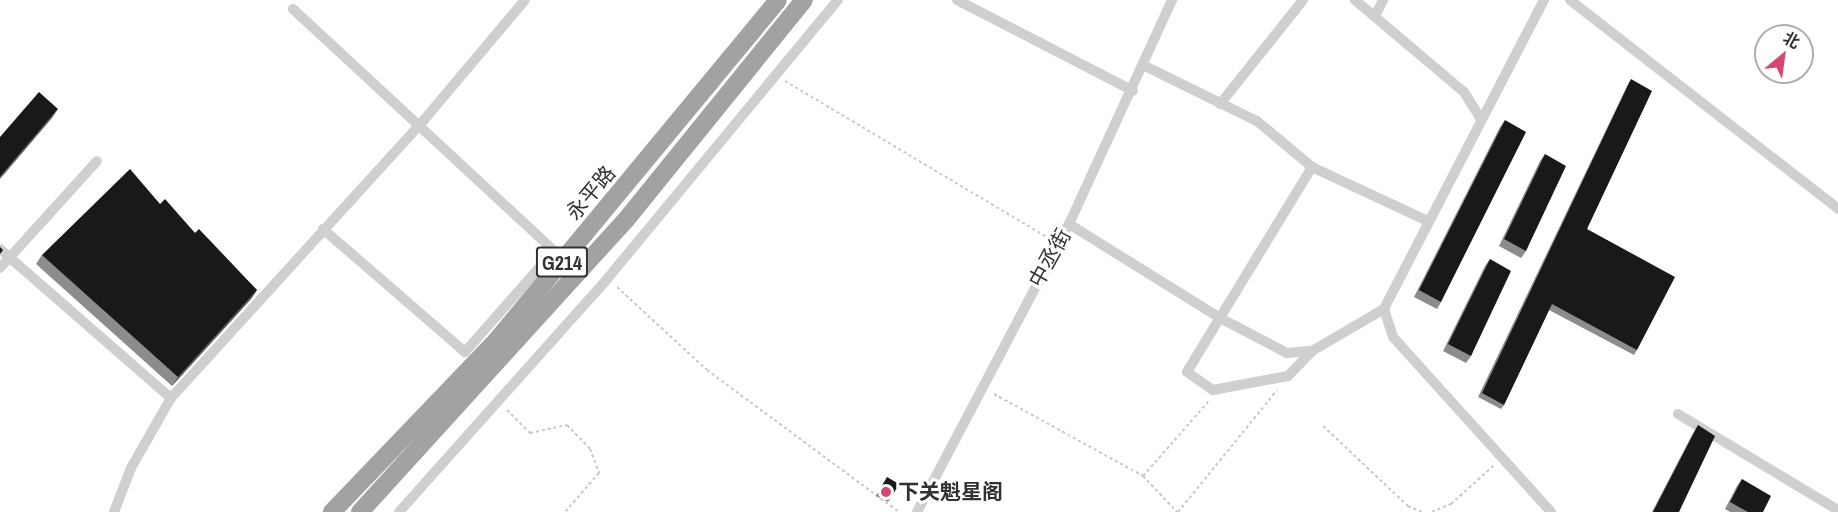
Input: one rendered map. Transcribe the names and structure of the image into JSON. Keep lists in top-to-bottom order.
{
  "streets": {
    "highway": ["永平路", "G214"],
    "street": ["中丞街"]
  },
  "places": ["下关魁星阁"],
  "north": "top right"
}
